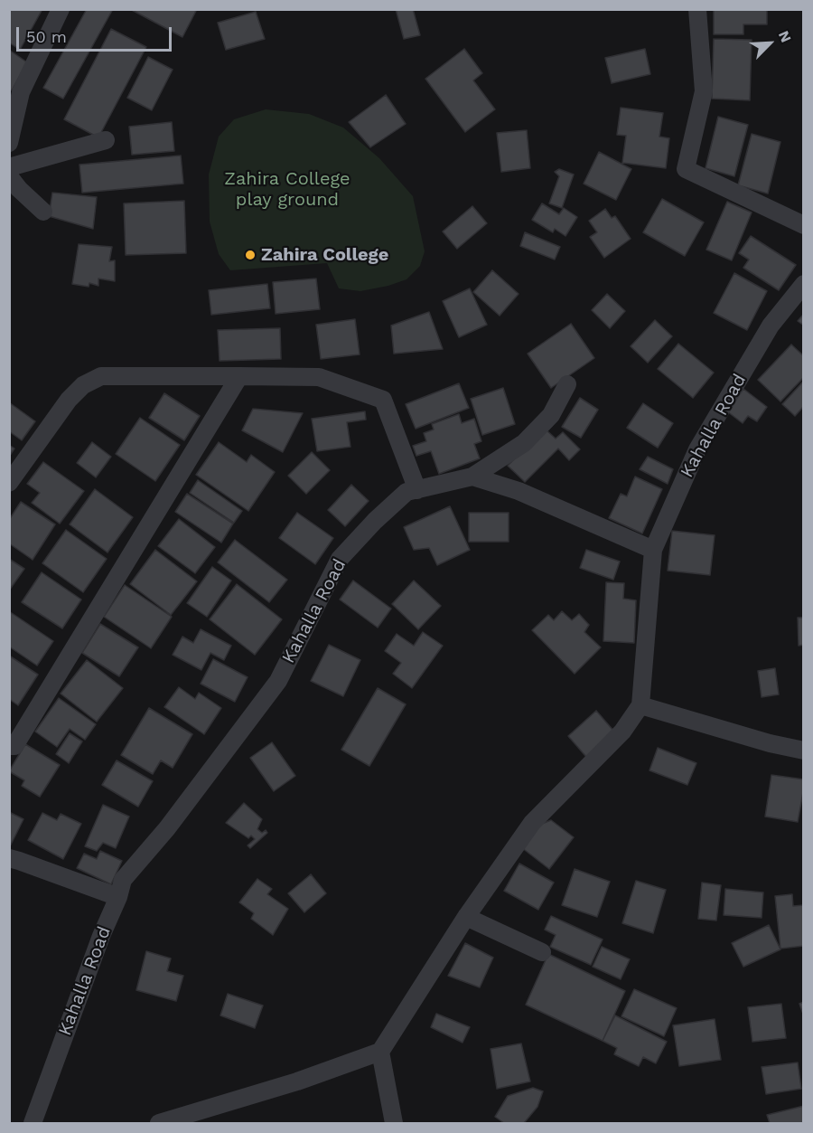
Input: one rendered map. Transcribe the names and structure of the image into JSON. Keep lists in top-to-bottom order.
{
  "streets": {
    "street": ["Kahalla Road"]
  },
  "parks": ["Zahira College play ground"],
  "places": ["Zahira College"],
  "scale_bar": "50 m",
  "north": "top right"
}
